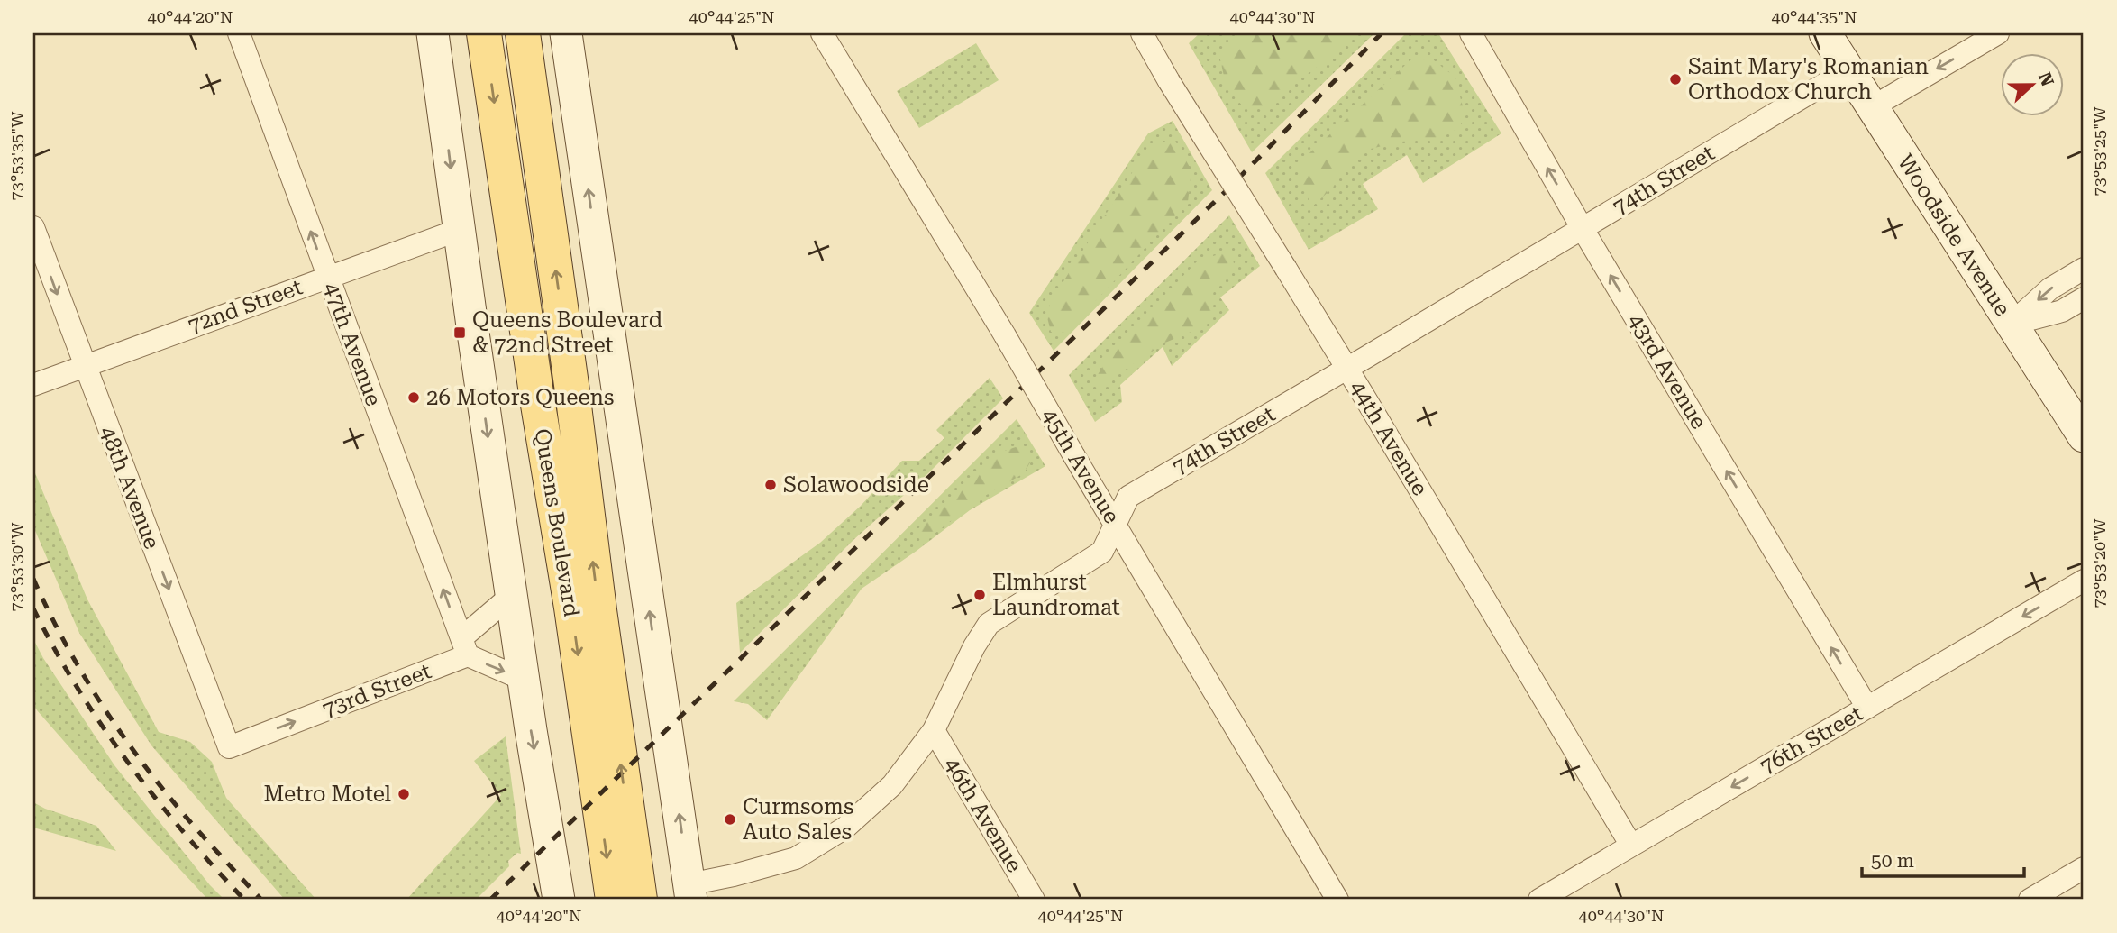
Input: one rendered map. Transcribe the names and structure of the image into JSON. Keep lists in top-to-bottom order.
{
  "streets": {
    "main road": ["Queens Boulevard"],
    "street": [
      "74th Street",
      "Woodside Avenue",
      "72nd Street",
      "47th Avenue",
      "43rd Avenue",
      "44th Avenue",
      "45th Avenue",
      "48th Avenue",
      "73rd Street",
      "76th Street",
      "46th Avenue"
    ]
  },
  "crossings": [
    ["74th Street", "Woodside Avenue"],
    ["74th Street", "43rd Avenue"],
    ["74th Street", "44th Avenue"],
    ["74th Street", "45th Avenue"],
    ["74th Street", "46th Avenue"],
    ["72nd Street", "47th Avenue"],
    ["72nd Street", "48th Avenue"],
    ["47th Avenue", "73rd Street"],
    ["43rd Avenue", "76th Street"],
    ["44th Avenue", "76th Street"],
    ["48th Avenue", "73rd Street"]
  ],
  "one_way": [
    "43rd Avenue",
    "48th Avenue",
    "73rd Street",
    "76th Street"
  ],
  "places": {
    "other": [
      "Saint Mary's Romanian Orthodox Church",
      "26 Motors Queens",
      "Solawoodside",
      "Elmhurst Laundromat",
      "Metro Motel",
      "Curmsoms Auto Sales"
    ],
    "transit": ["Queens Boulevard & 72nd Street"]
  },
  "scale_bar": "50 m",
  "north": "right",
  "coordinates": [
    "40°44'20\"N",
    "40°44'25\"N",
    "40°44'30\"N",
    "40°44'35\"N",
    "73°53'25\"W",
    "73°53'35\"W",
    "73°53'20\"W",
    "73°53'30\"W"
  ]
}
